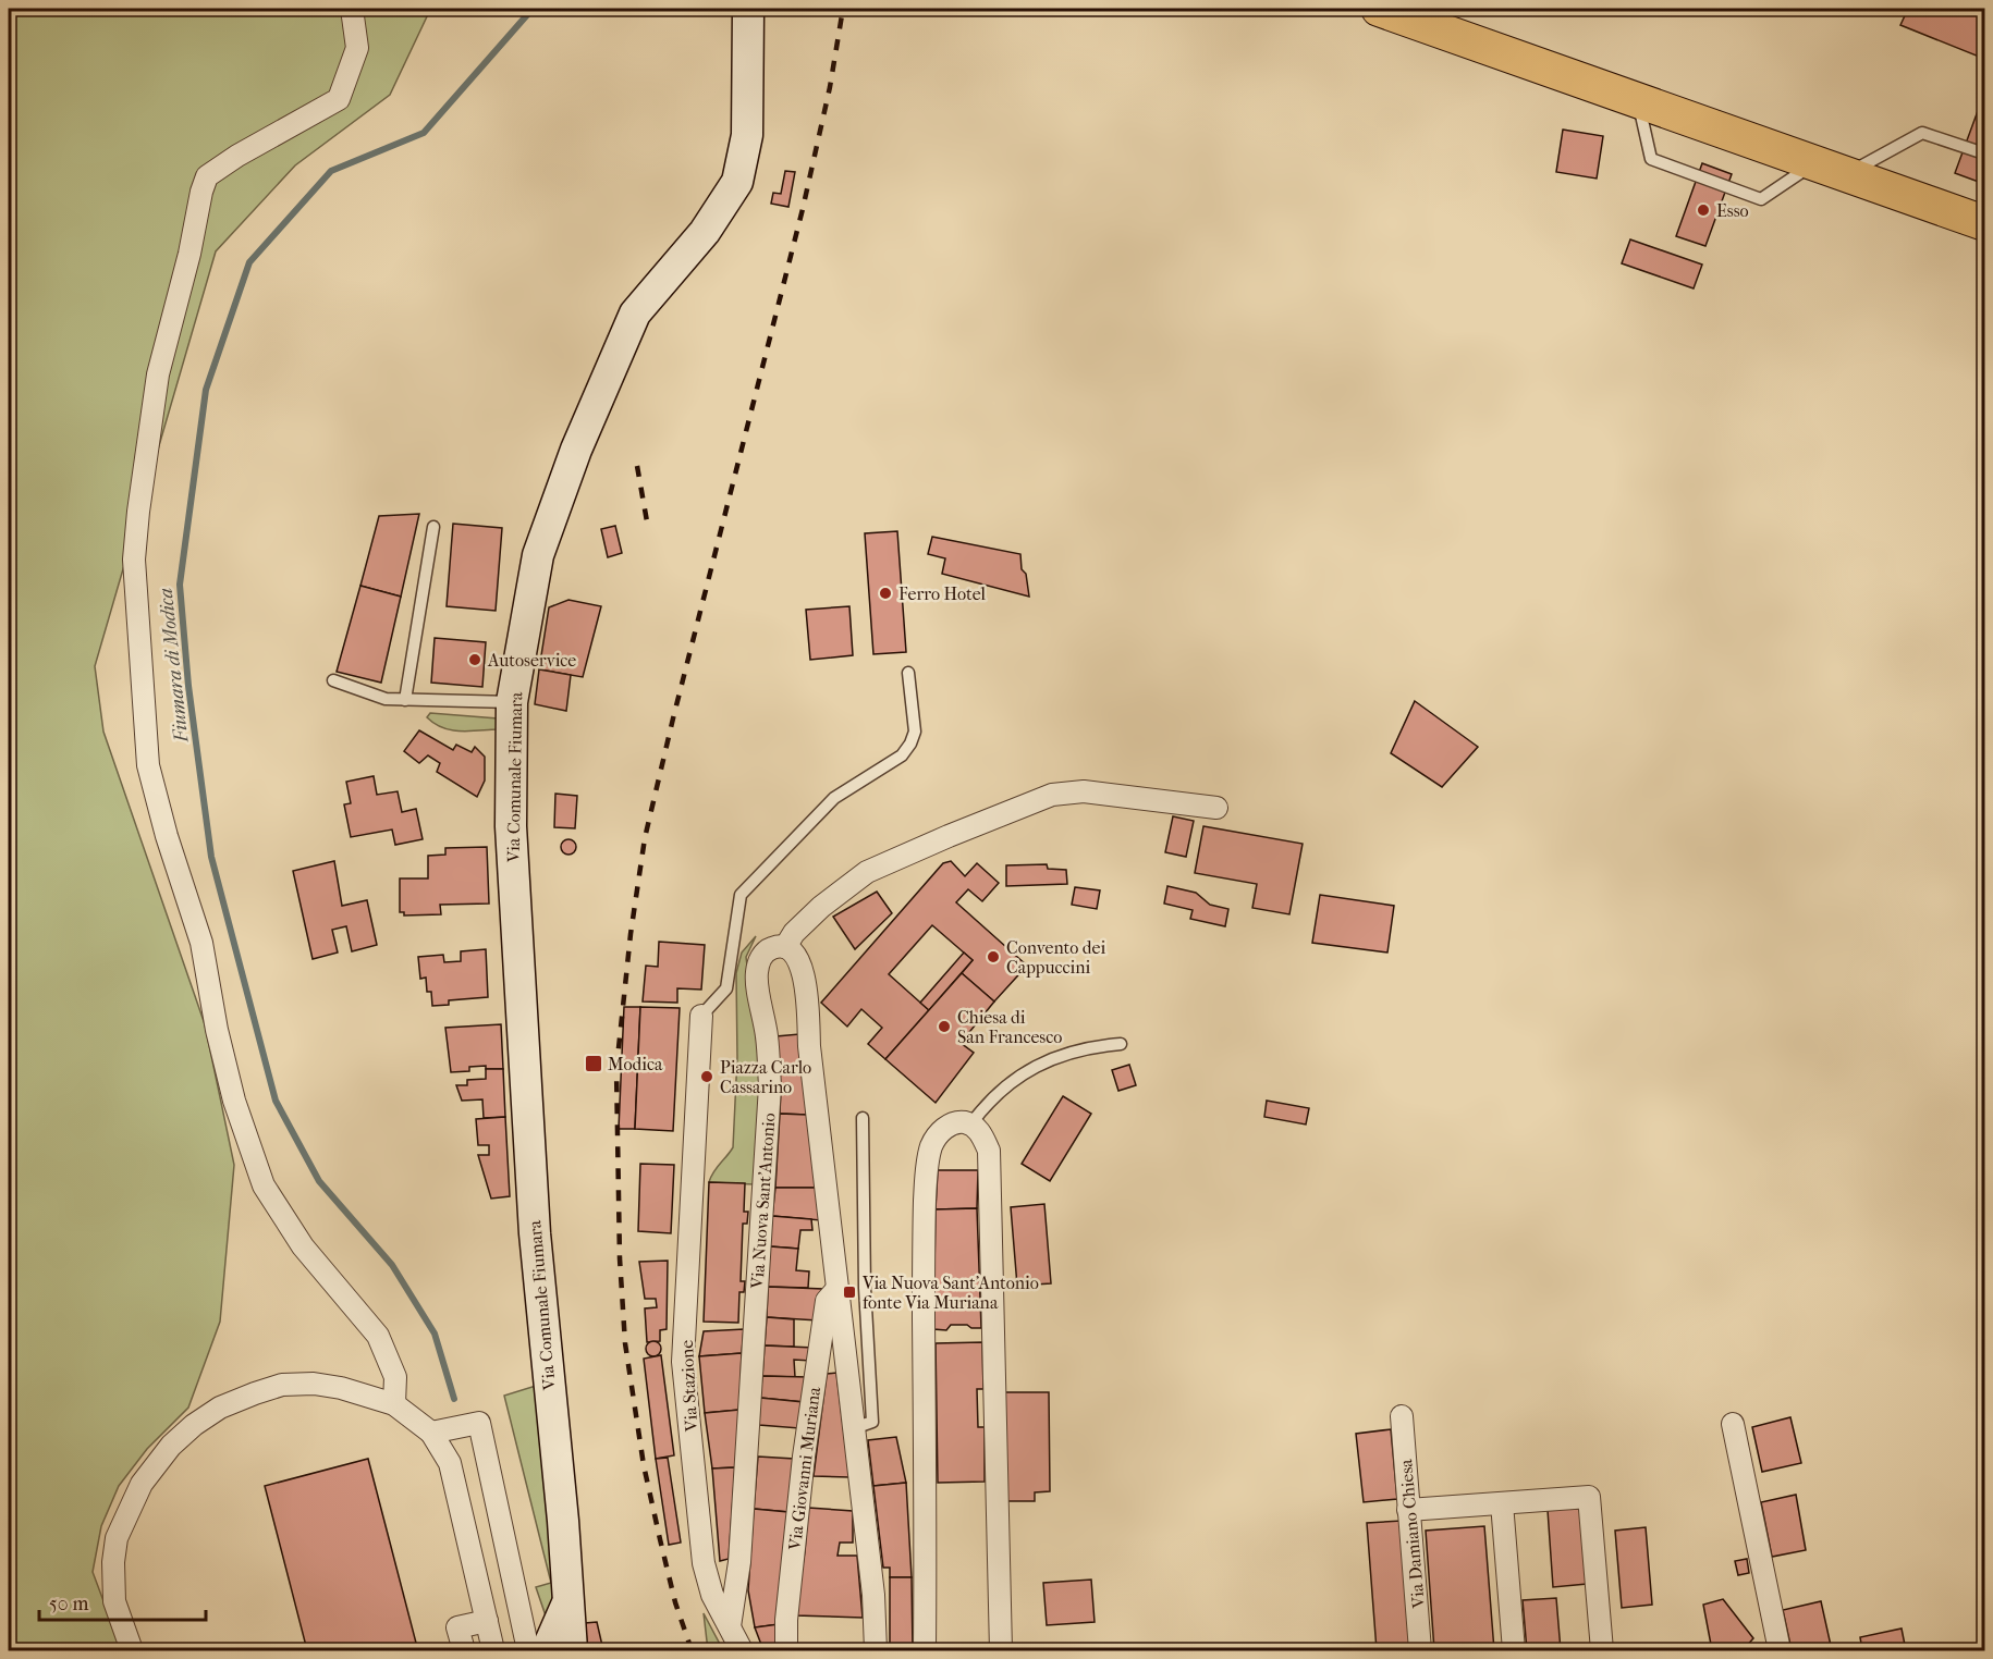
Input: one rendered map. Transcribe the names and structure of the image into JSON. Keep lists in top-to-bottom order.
{
  "streets": {
    "street": [
      "Via Comunale Fiumara",
      "Via Nuova Sant'Antonio",
      "Via Stazione",
      "Via Giovanni Muriana",
      "Via Damiano Chiesa"
    ]
  },
  "crossings": [
    ["Via Nuova Sant'Antonio", "Via Stazione"]
  ],
  "water": ["Fiumara di Modica"],
  "places": {
    "other": [
      "Esso",
      "Ferro Hotel",
      "Autoservice",
      "Convento dei Cappuccini",
      "Chiesa di San Francesco",
      "Piazza Carlo Cassarino"
    ],
    "transit": ["Modica", "Via Nuova Sant'Antonio fonte Via Muriana"]
  },
  "scale_bar": "50 m"
}
